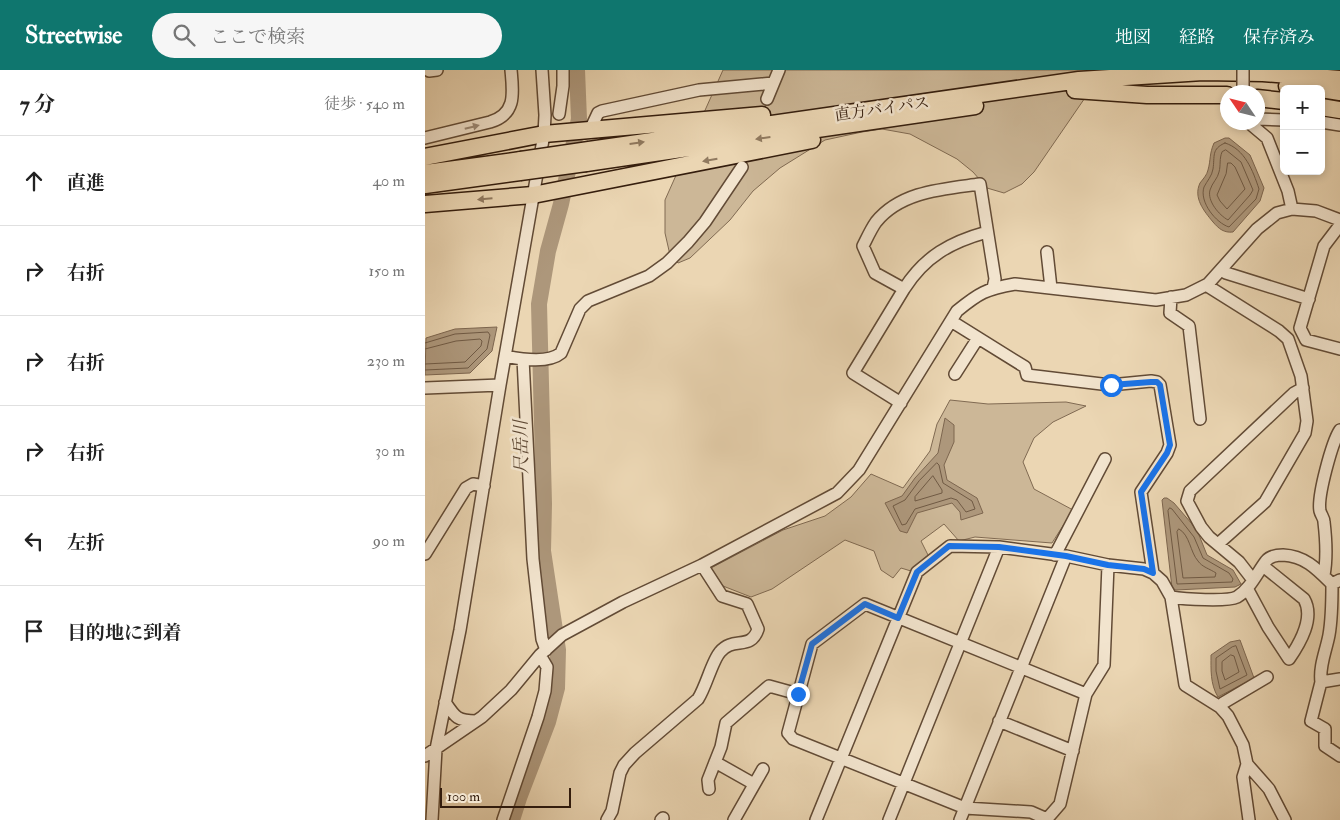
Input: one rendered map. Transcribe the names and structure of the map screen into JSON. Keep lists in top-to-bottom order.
{
  "streets": {
    "highway": ["直方バイパス"]
  },
  "water": ["尺岳川"],
  "scale_bar": "100 m",
  "north": "top left",
  "page": {
    "header": "Streetwise",
    "search": "ここで検索",
    "nav": ["地図", "経路", "保存済み"],
    "heading": ["7 分", "徒歩 · 540 m"],
    "map_buttons": ["+", "−"],
    "list": [
      ["直進", "40 m"],
      ["右折", "150 m"],
      ["右折", "230 m"],
      ["右折", "30 m"],
      ["左折", "90 m"],
      "目的地に到着"
    ],
    "scale": "100 m"
  }
}
